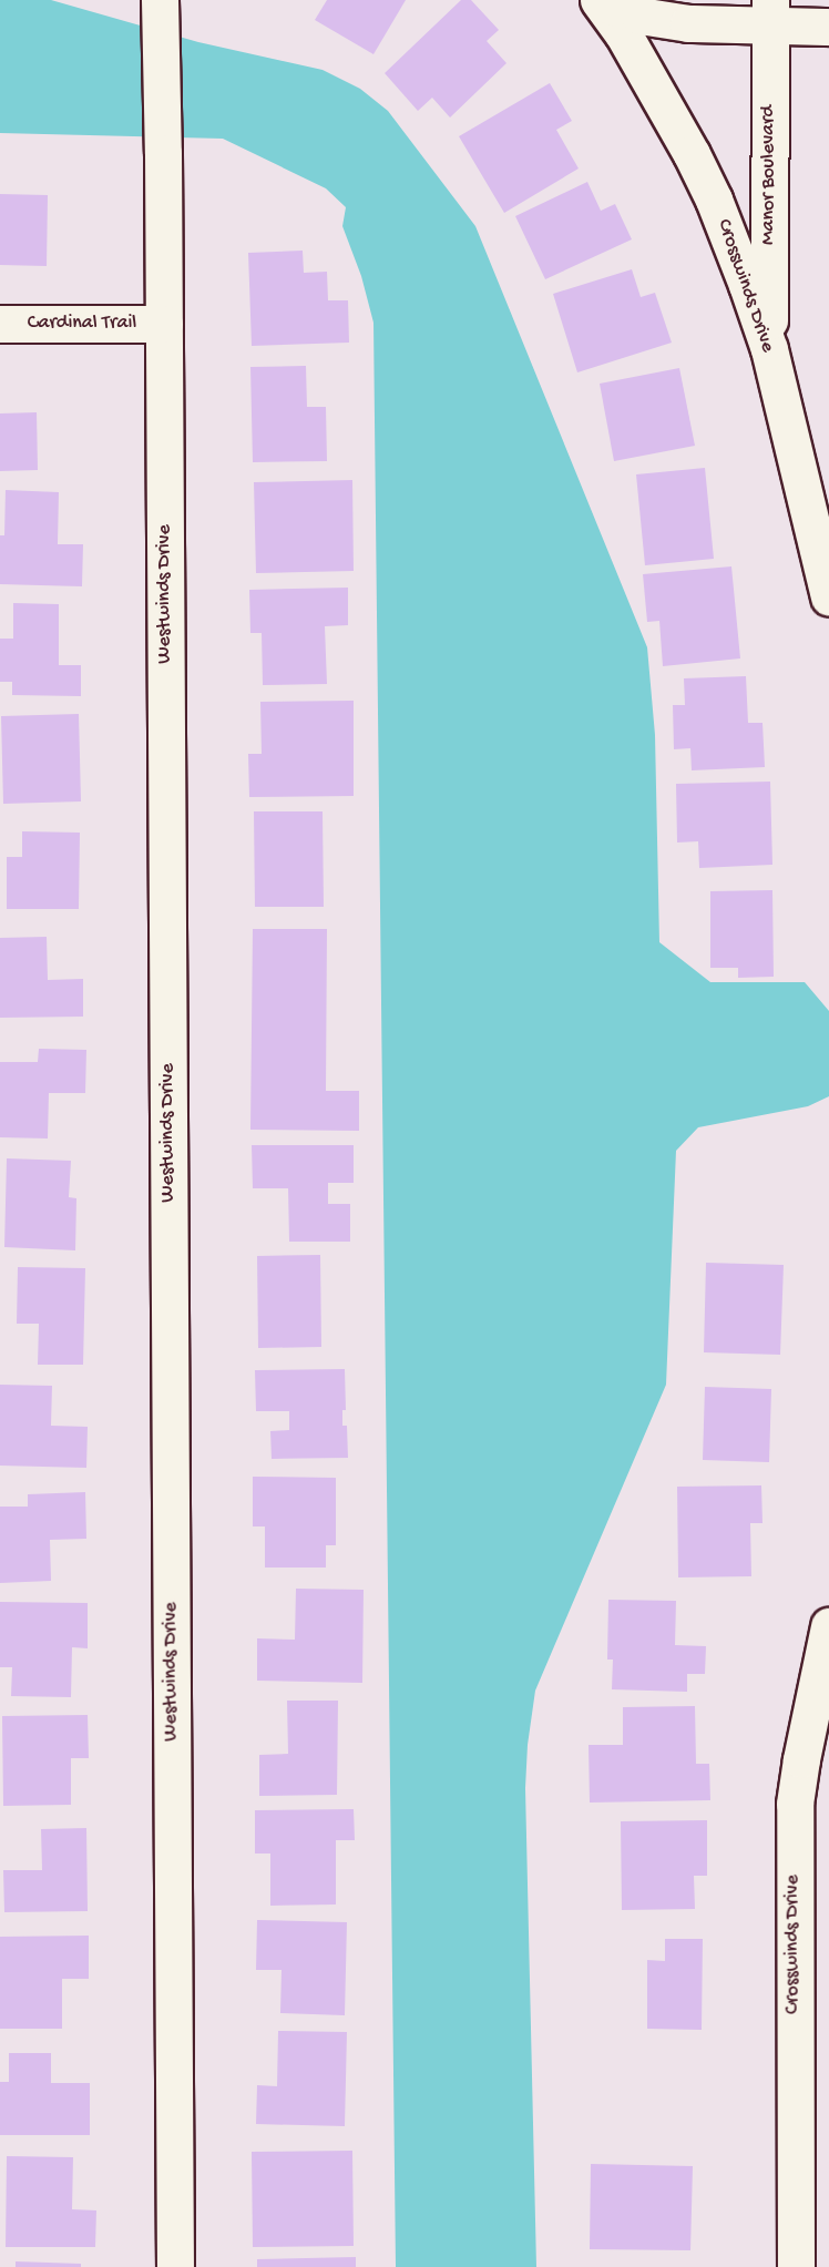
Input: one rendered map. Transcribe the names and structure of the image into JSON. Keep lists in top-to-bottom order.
{
  "streets": {
    "street": [
      "Manor Boulevard",
      "Crosswinds Drive",
      "Cardinal Trail",
      "Westwinds Drive"
    ]
  },
  "crossings": [
    ["Manor Boulevard", "Crosswinds Drive"],
    ["Cardinal Trail", "Westwinds Drive"]
  ]
}
